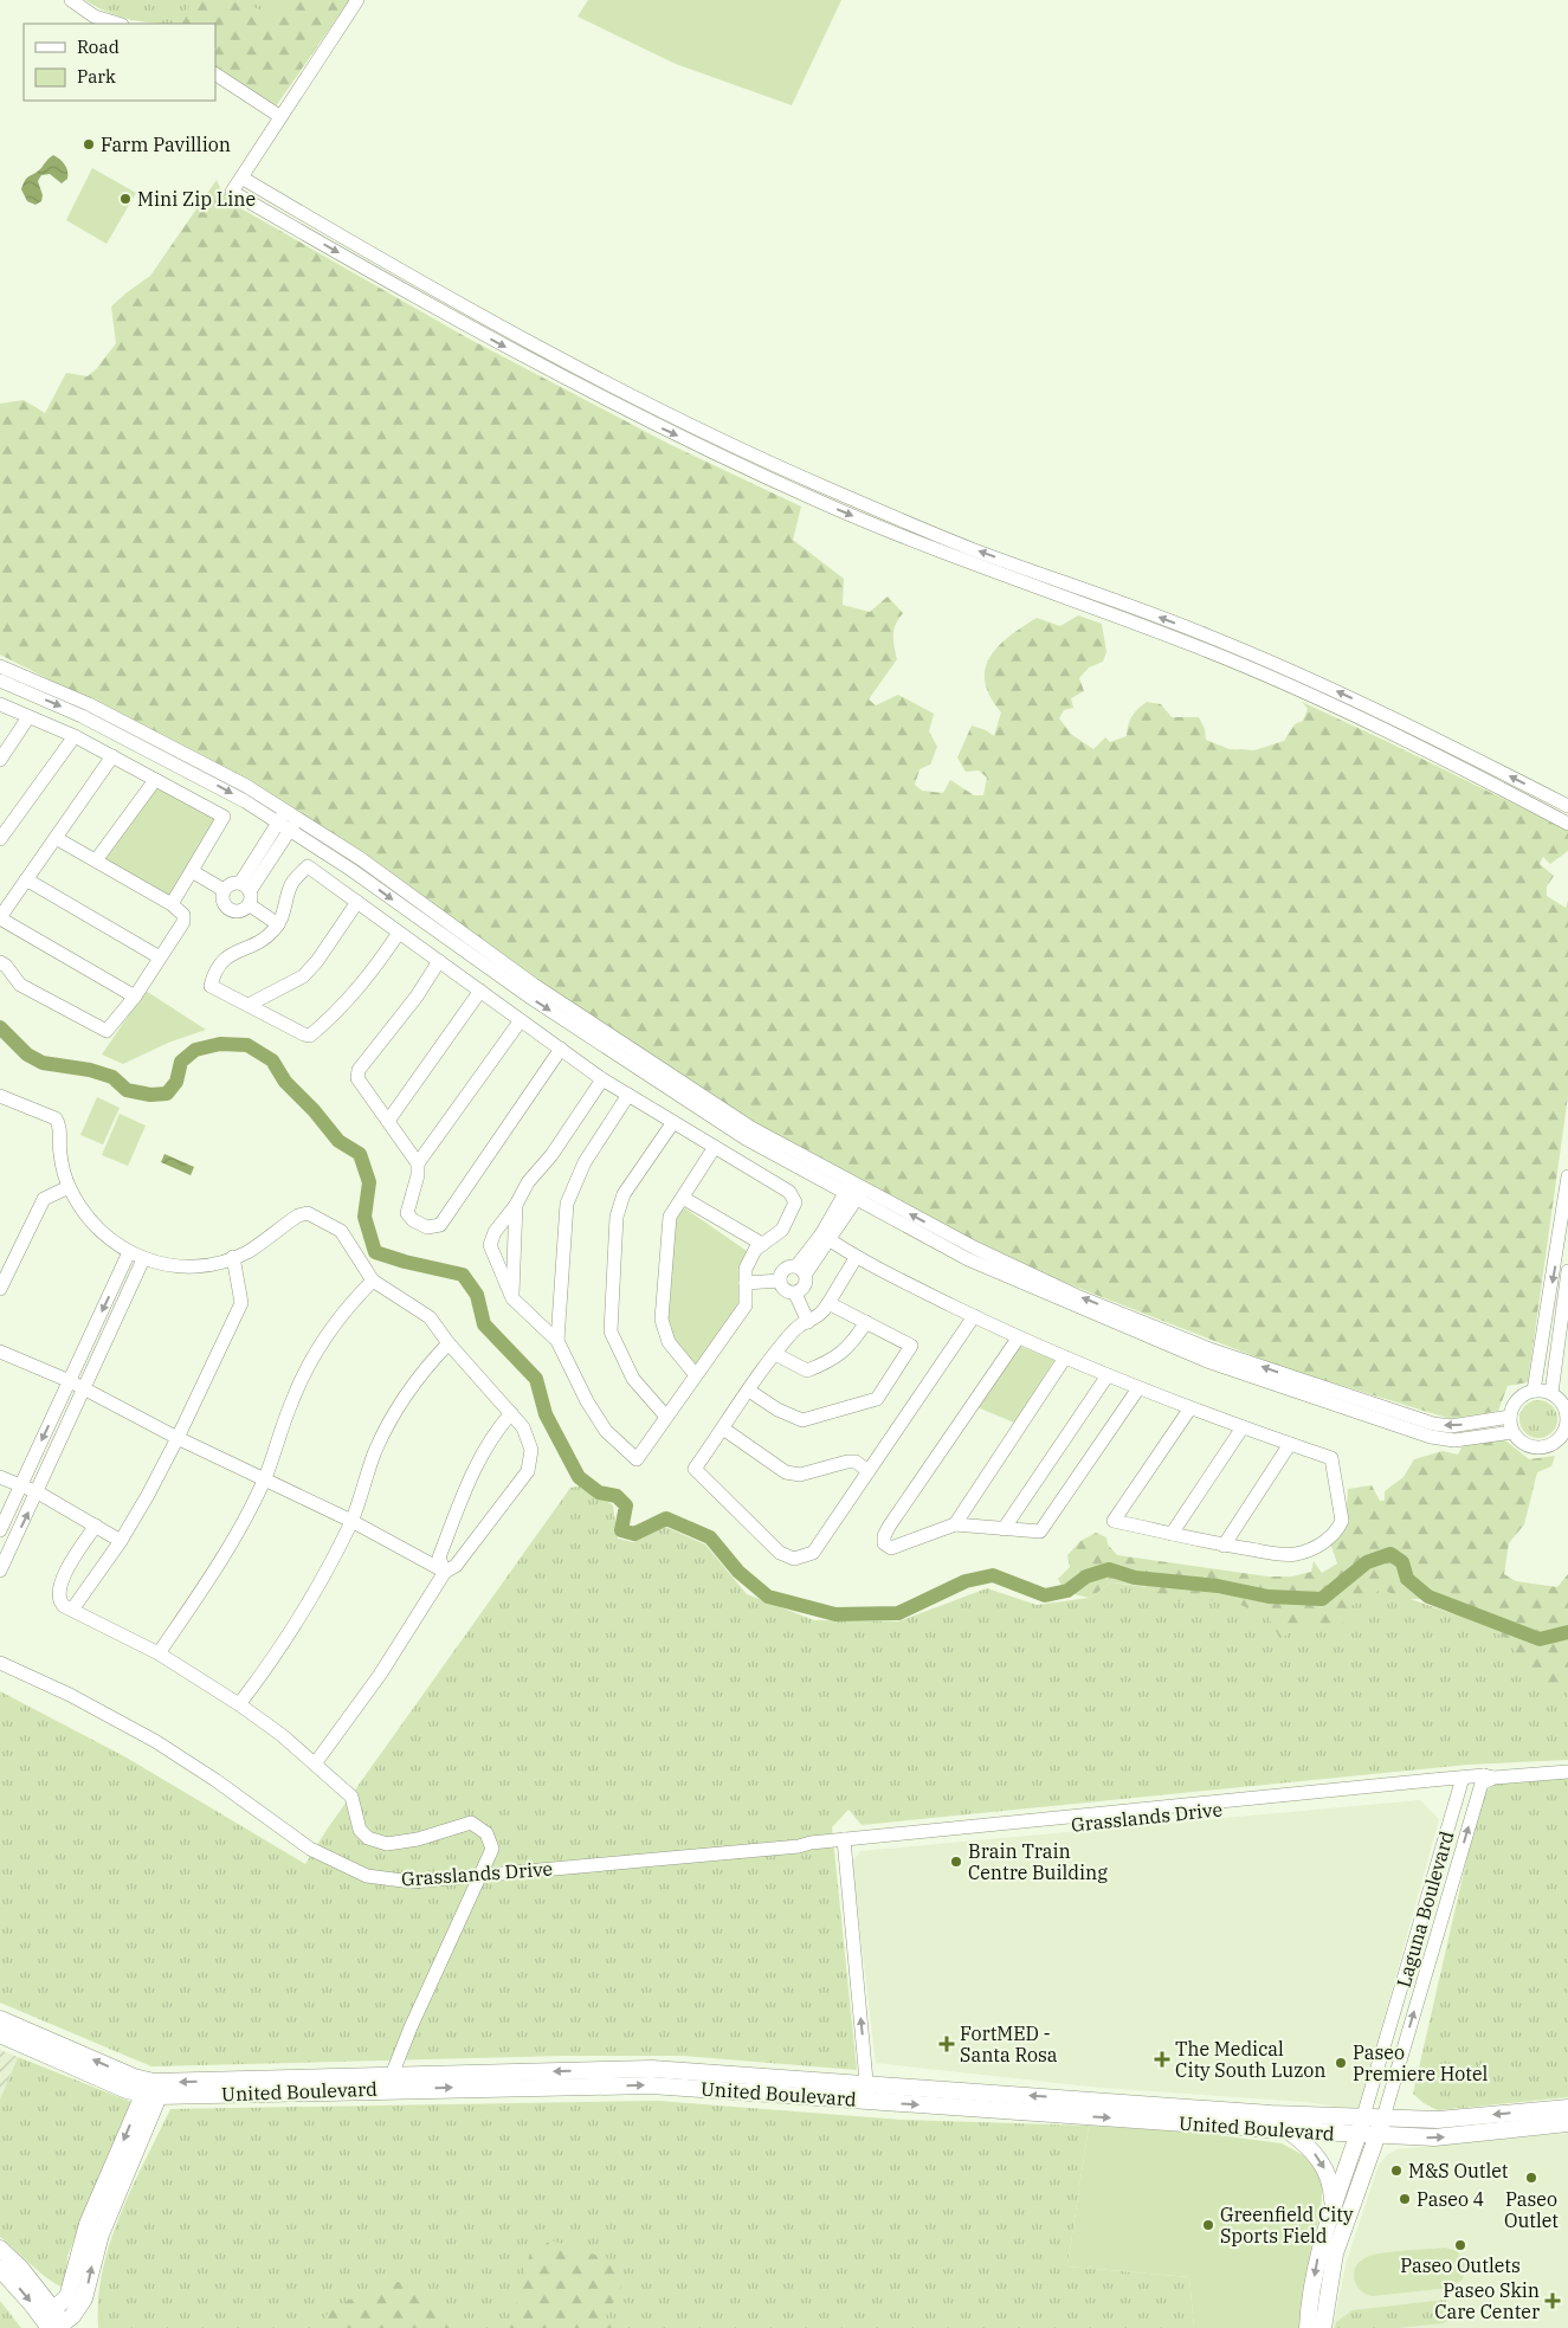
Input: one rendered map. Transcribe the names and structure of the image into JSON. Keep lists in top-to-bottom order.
{
  "streets": {
    "main road": ["United Boulevard"],
    "street": ["Grasslands Drive", "Laguna Boulevard"]
  },
  "crossings": [
    ["Grasslands Drive", "Laguna Boulevard"],
    ["Laguna Boulevard", "United Boulevard"]
  ],
  "places": {
    "other": [
      "Farm Pavillion",
      "Mini Zip Line",
      "Brain Train Centre Building",
      "Paseo Premiere Hotel",
      "M&S Outlet",
      "Paseo Outlet",
      "Paseo 4",
      "Greenfield City Sports Field",
      "Paseo Outlets"
    ],
    "health": ["FortMED - Santa Rosa", "The Medical City South Luzon", "Paseo Skin Care Center"]
  },
  "legend": ["Road", "Park"]
}
